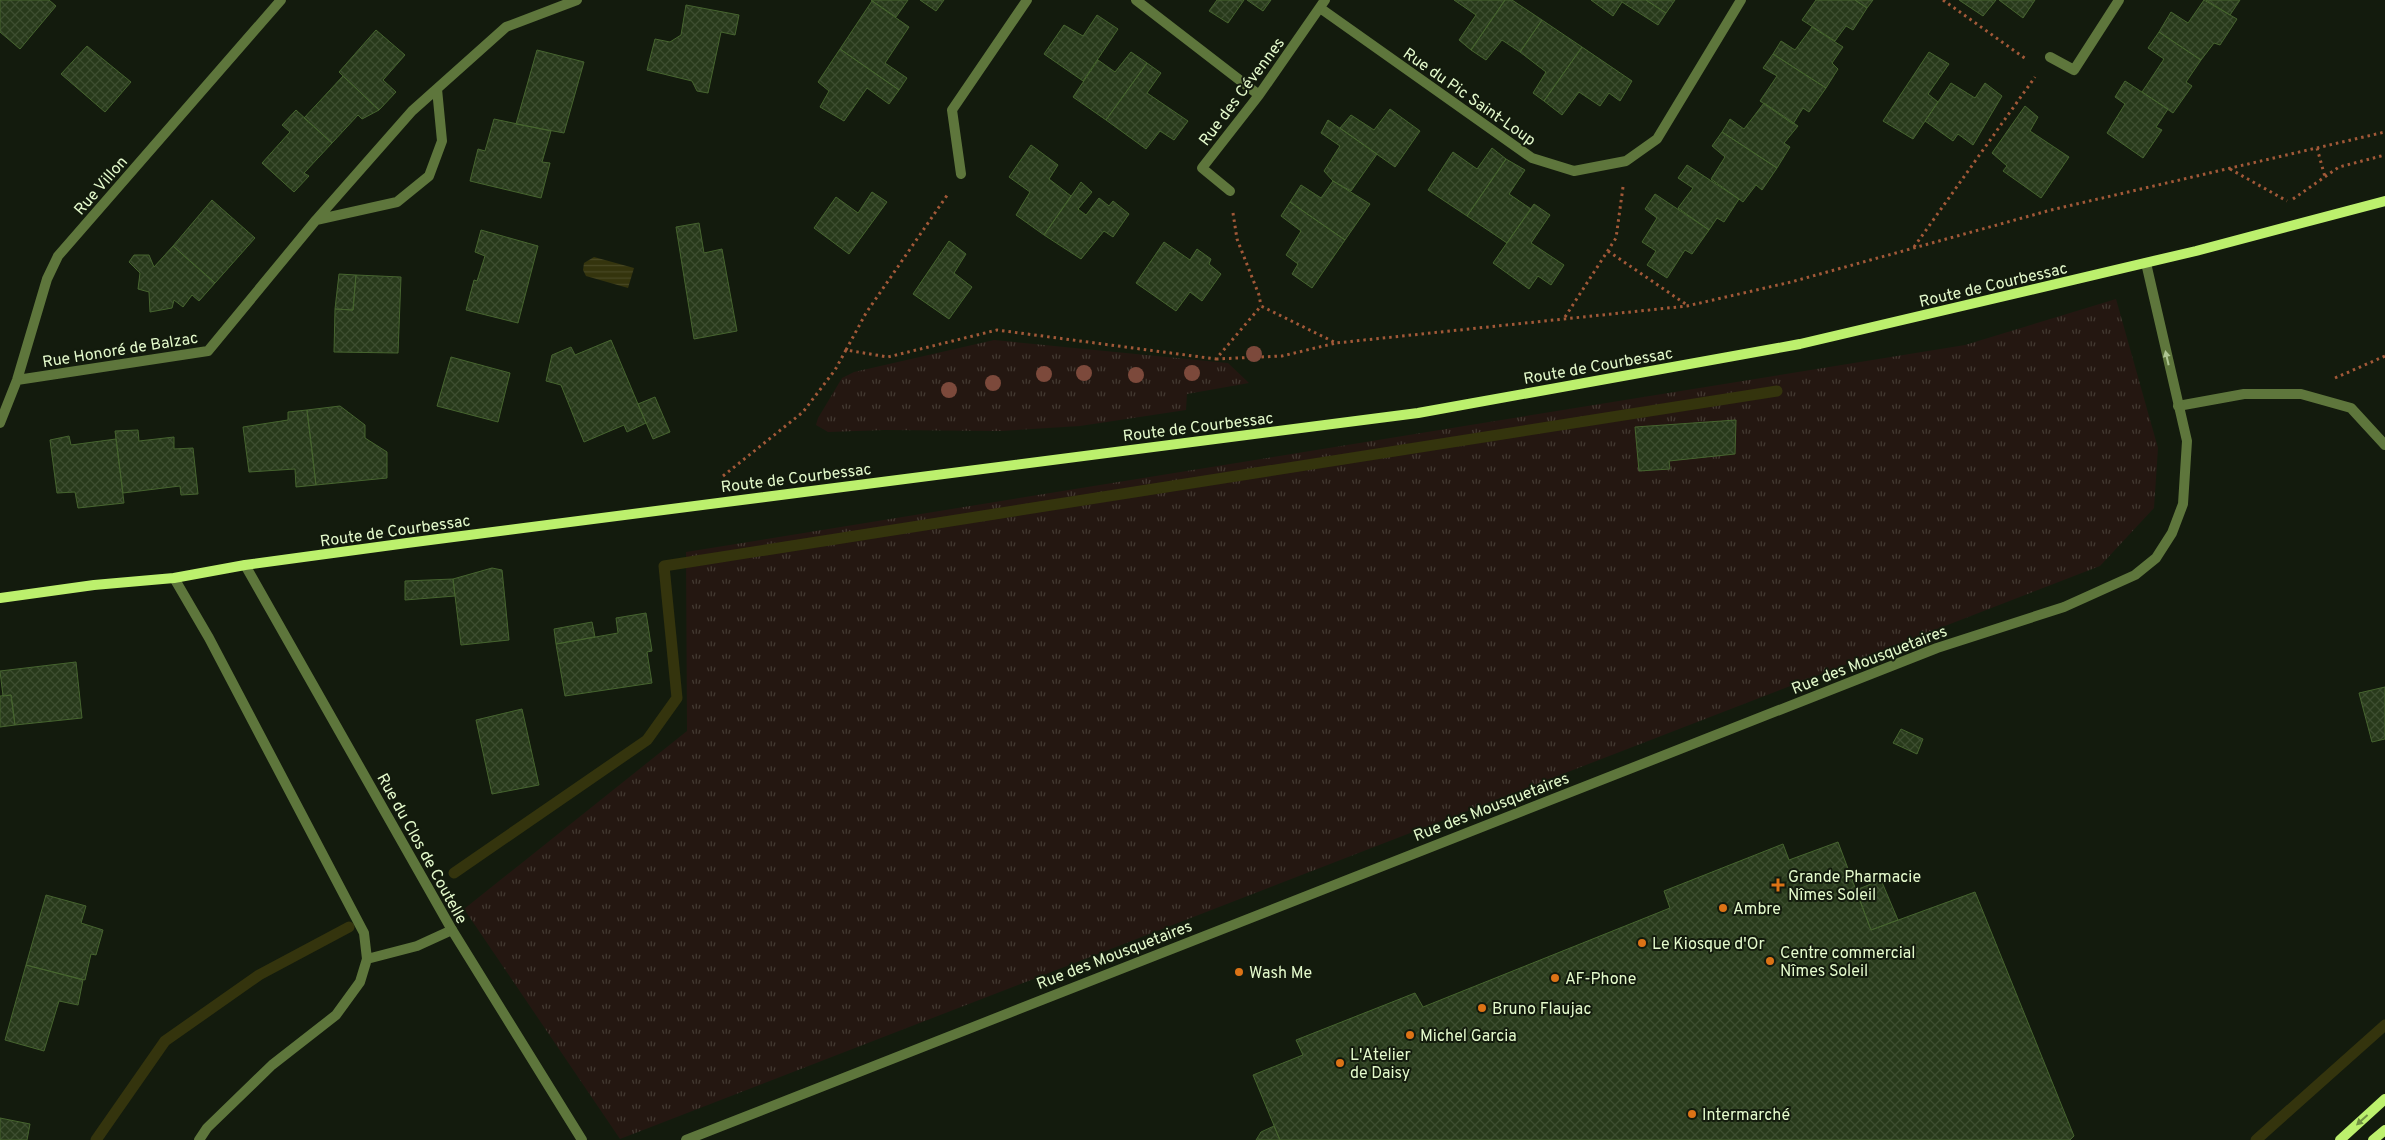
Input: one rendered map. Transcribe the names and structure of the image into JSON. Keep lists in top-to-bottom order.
{
  "streets": {
    "street": [
      "Rue des Cévennes",
      "Rue du Pic Saint-Loup",
      "Rue Villon",
      "Route de Courbessac",
      "Rue Honoré de Balzac",
      "Rue des Mousquetaires",
      "Rue du Clos de Coutelle"
    ]
  },
  "crossings": [
    ["Rue des Cévennes", "Rue du Pic Saint-Loup"],
    ["Rue Villon", "Rue Honoré de Balzac"],
    ["Route de Courbessac", "Rue des Mousquetaires"],
    ["Route de Courbessac", "Rue du Clos de Coutelle"]
  ],
  "places": {
    "health": ["Grande Pharmacie Nîmes Soleil"],
    "other": [
      "Ambre",
      "Le Kiosque d'Or",
      "Centre commercial Nîmes Soleil",
      "Wash Me",
      "AF-Phone",
      "Bruno Flaujac",
      "Michel Garcia",
      "L'Atelier de Daisy",
      "Intermarché"
    ]
  }
}
